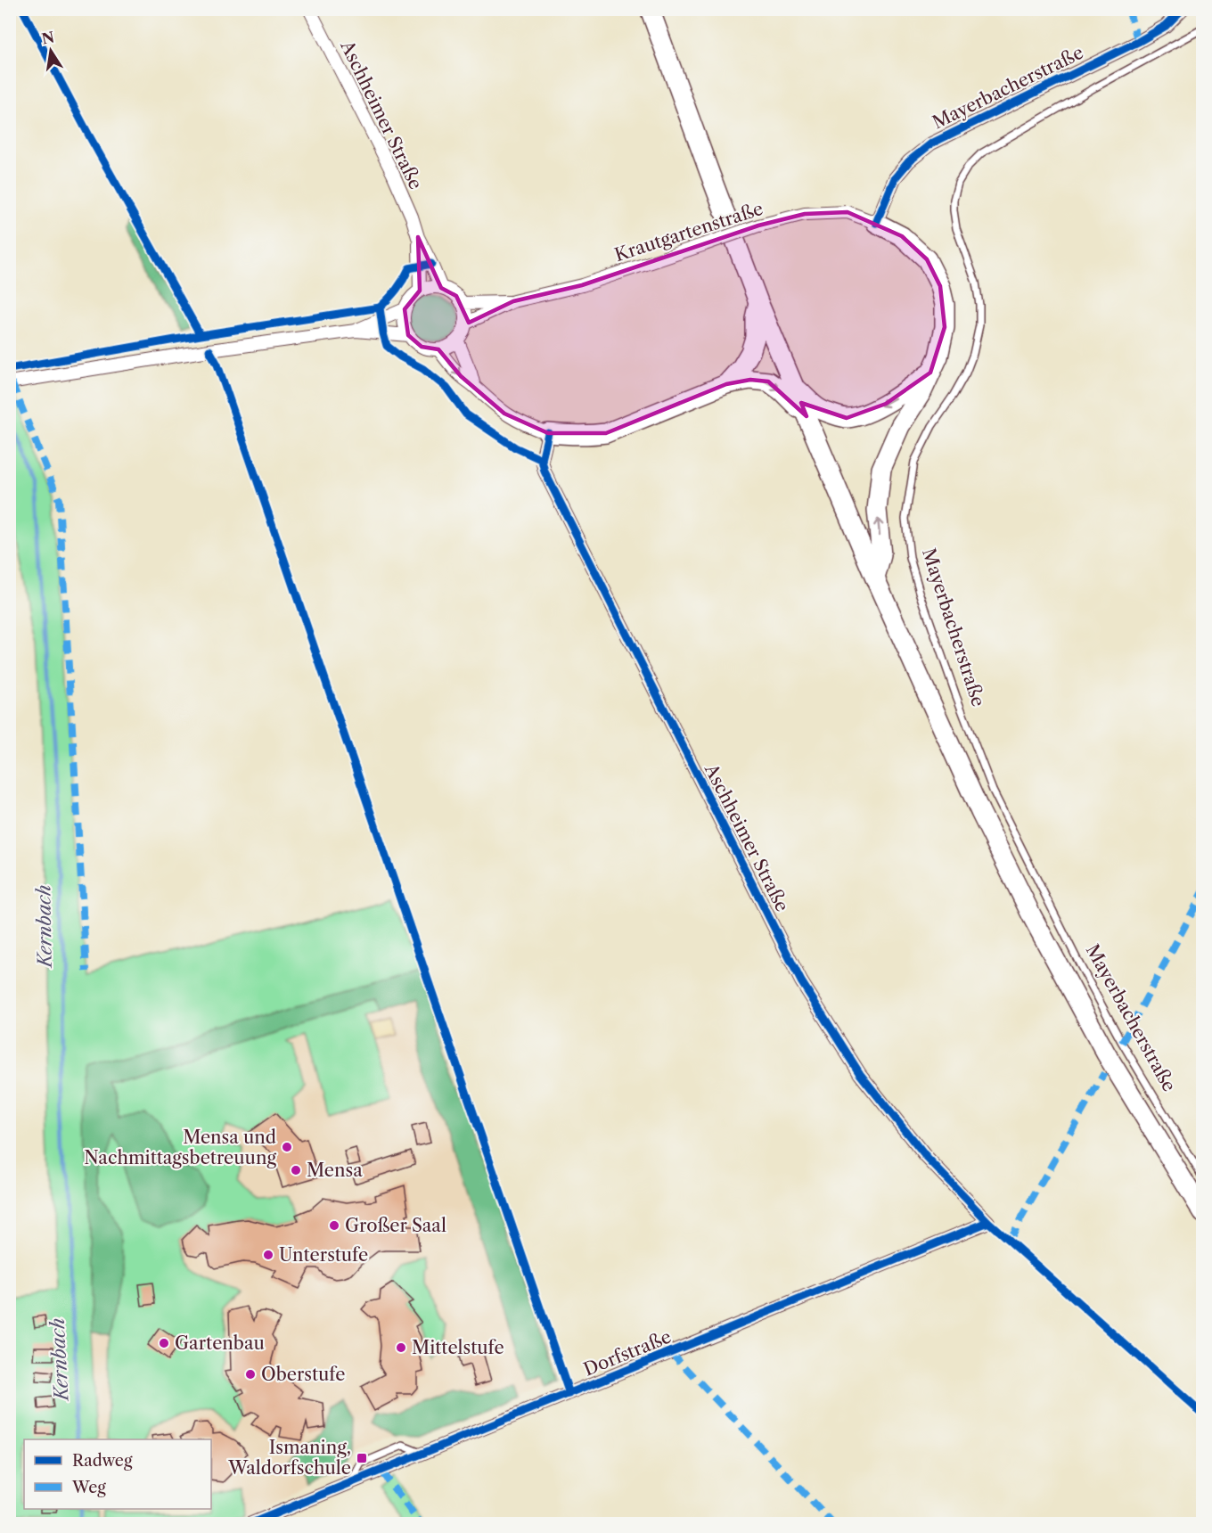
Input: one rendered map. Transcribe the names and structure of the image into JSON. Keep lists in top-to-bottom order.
{
  "streets": {
    "street": [
      "Mayerbacherstraße",
      "Aschheimer Straße",
      "Krautgartenstraße",
      "Dorfstraße"
    ]
  },
  "crossings": [
    ["Mayerbacherstraße", "Krautgartenstraße"],
    ["Aschheimer Straße", "Krautgartenstraße"],
    ["Aschheimer Straße", "Dorfstraße"]
  ],
  "water": ["Kernbach"],
  "places": {
    "other": [
      "Mensa und Nachmittagsbetreuung",
      "Mensa",
      "Großer Saal",
      "Unterstufe",
      "Gartenbau",
      "Mittelstufe",
      "Oberstufe"
    ],
    "transit": ["Ismaning, Waldorfschule"]
  },
  "legend": ["Radweg", "Weg"],
  "north": "top"
}
